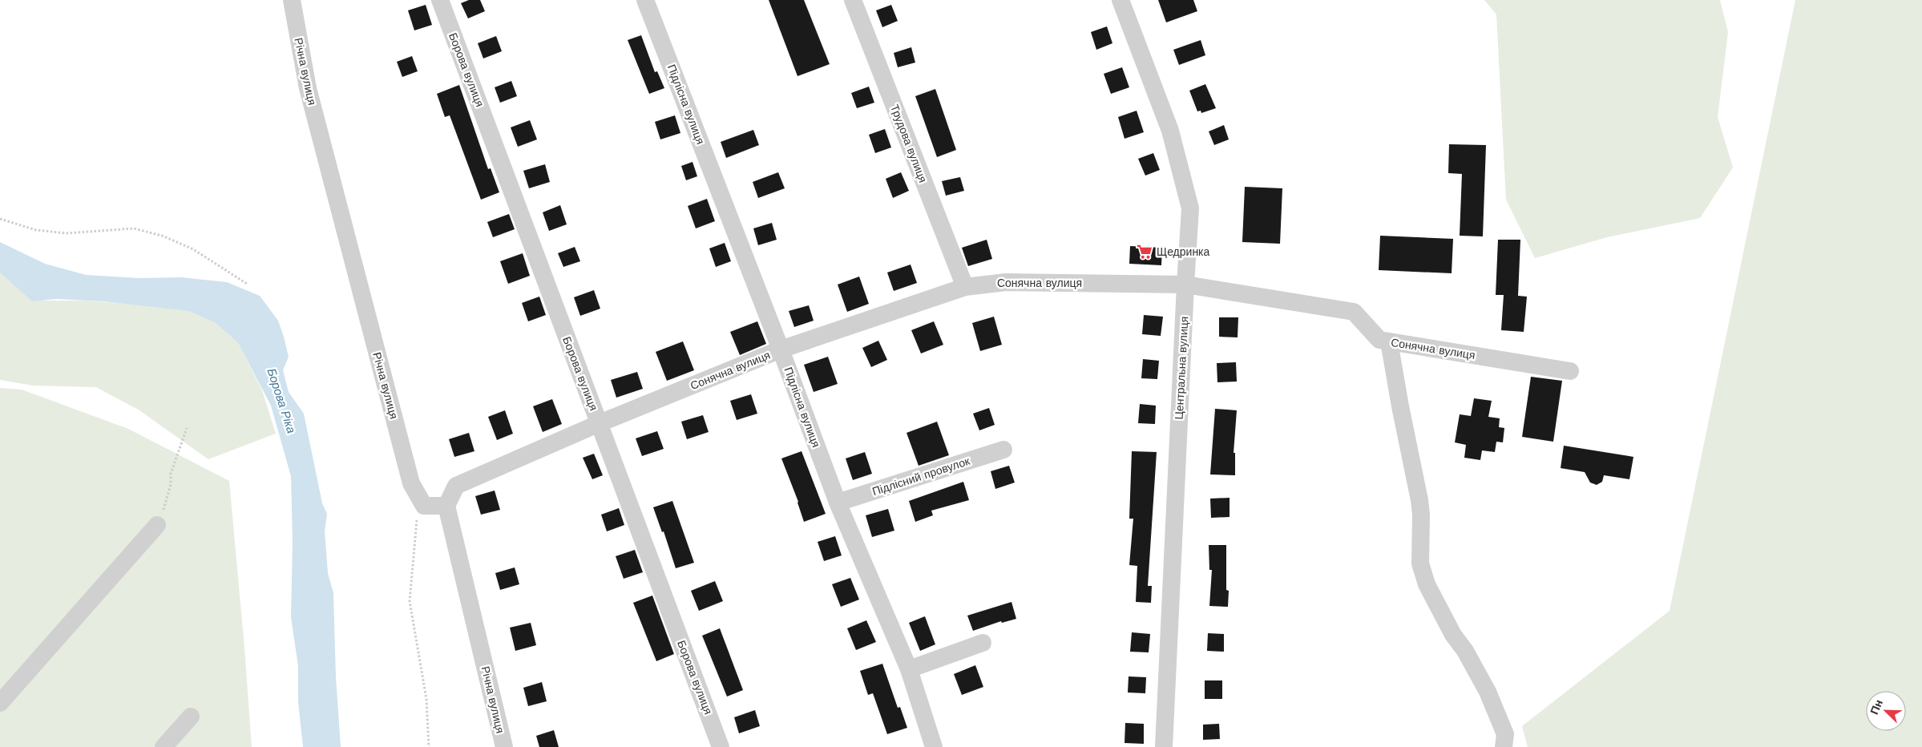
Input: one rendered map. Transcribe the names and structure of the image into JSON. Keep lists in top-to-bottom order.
{
  "streets": {
    "street": [
      "Борова вулиця",
      "Річна вулиця",
      "Підлісна вулиця",
      "Трудова вулиця",
      "Сонячна вулиця",
      "Центральна вулиця",
      "Підлісний провулок"
    ]
  },
  "crossings": [
    ["Борова вулиця", "Сонячна вулиця"],
    ["Річна вулиця", "Сонячна вулиця"],
    ["Підлісна вулиця", "Сонячна вулиця"],
    ["Підлісна вулиця", "Підлісний провулок"],
    ["Трудова вулиця", "Сонячна вулиця"],
    ["Сонячна вулиця", "Центральна вулиця"]
  ],
  "water": ["Борова Ріка"],
  "places": {
    "supermarket": ["Щедринка"]
  },
  "north": "top left"
}
